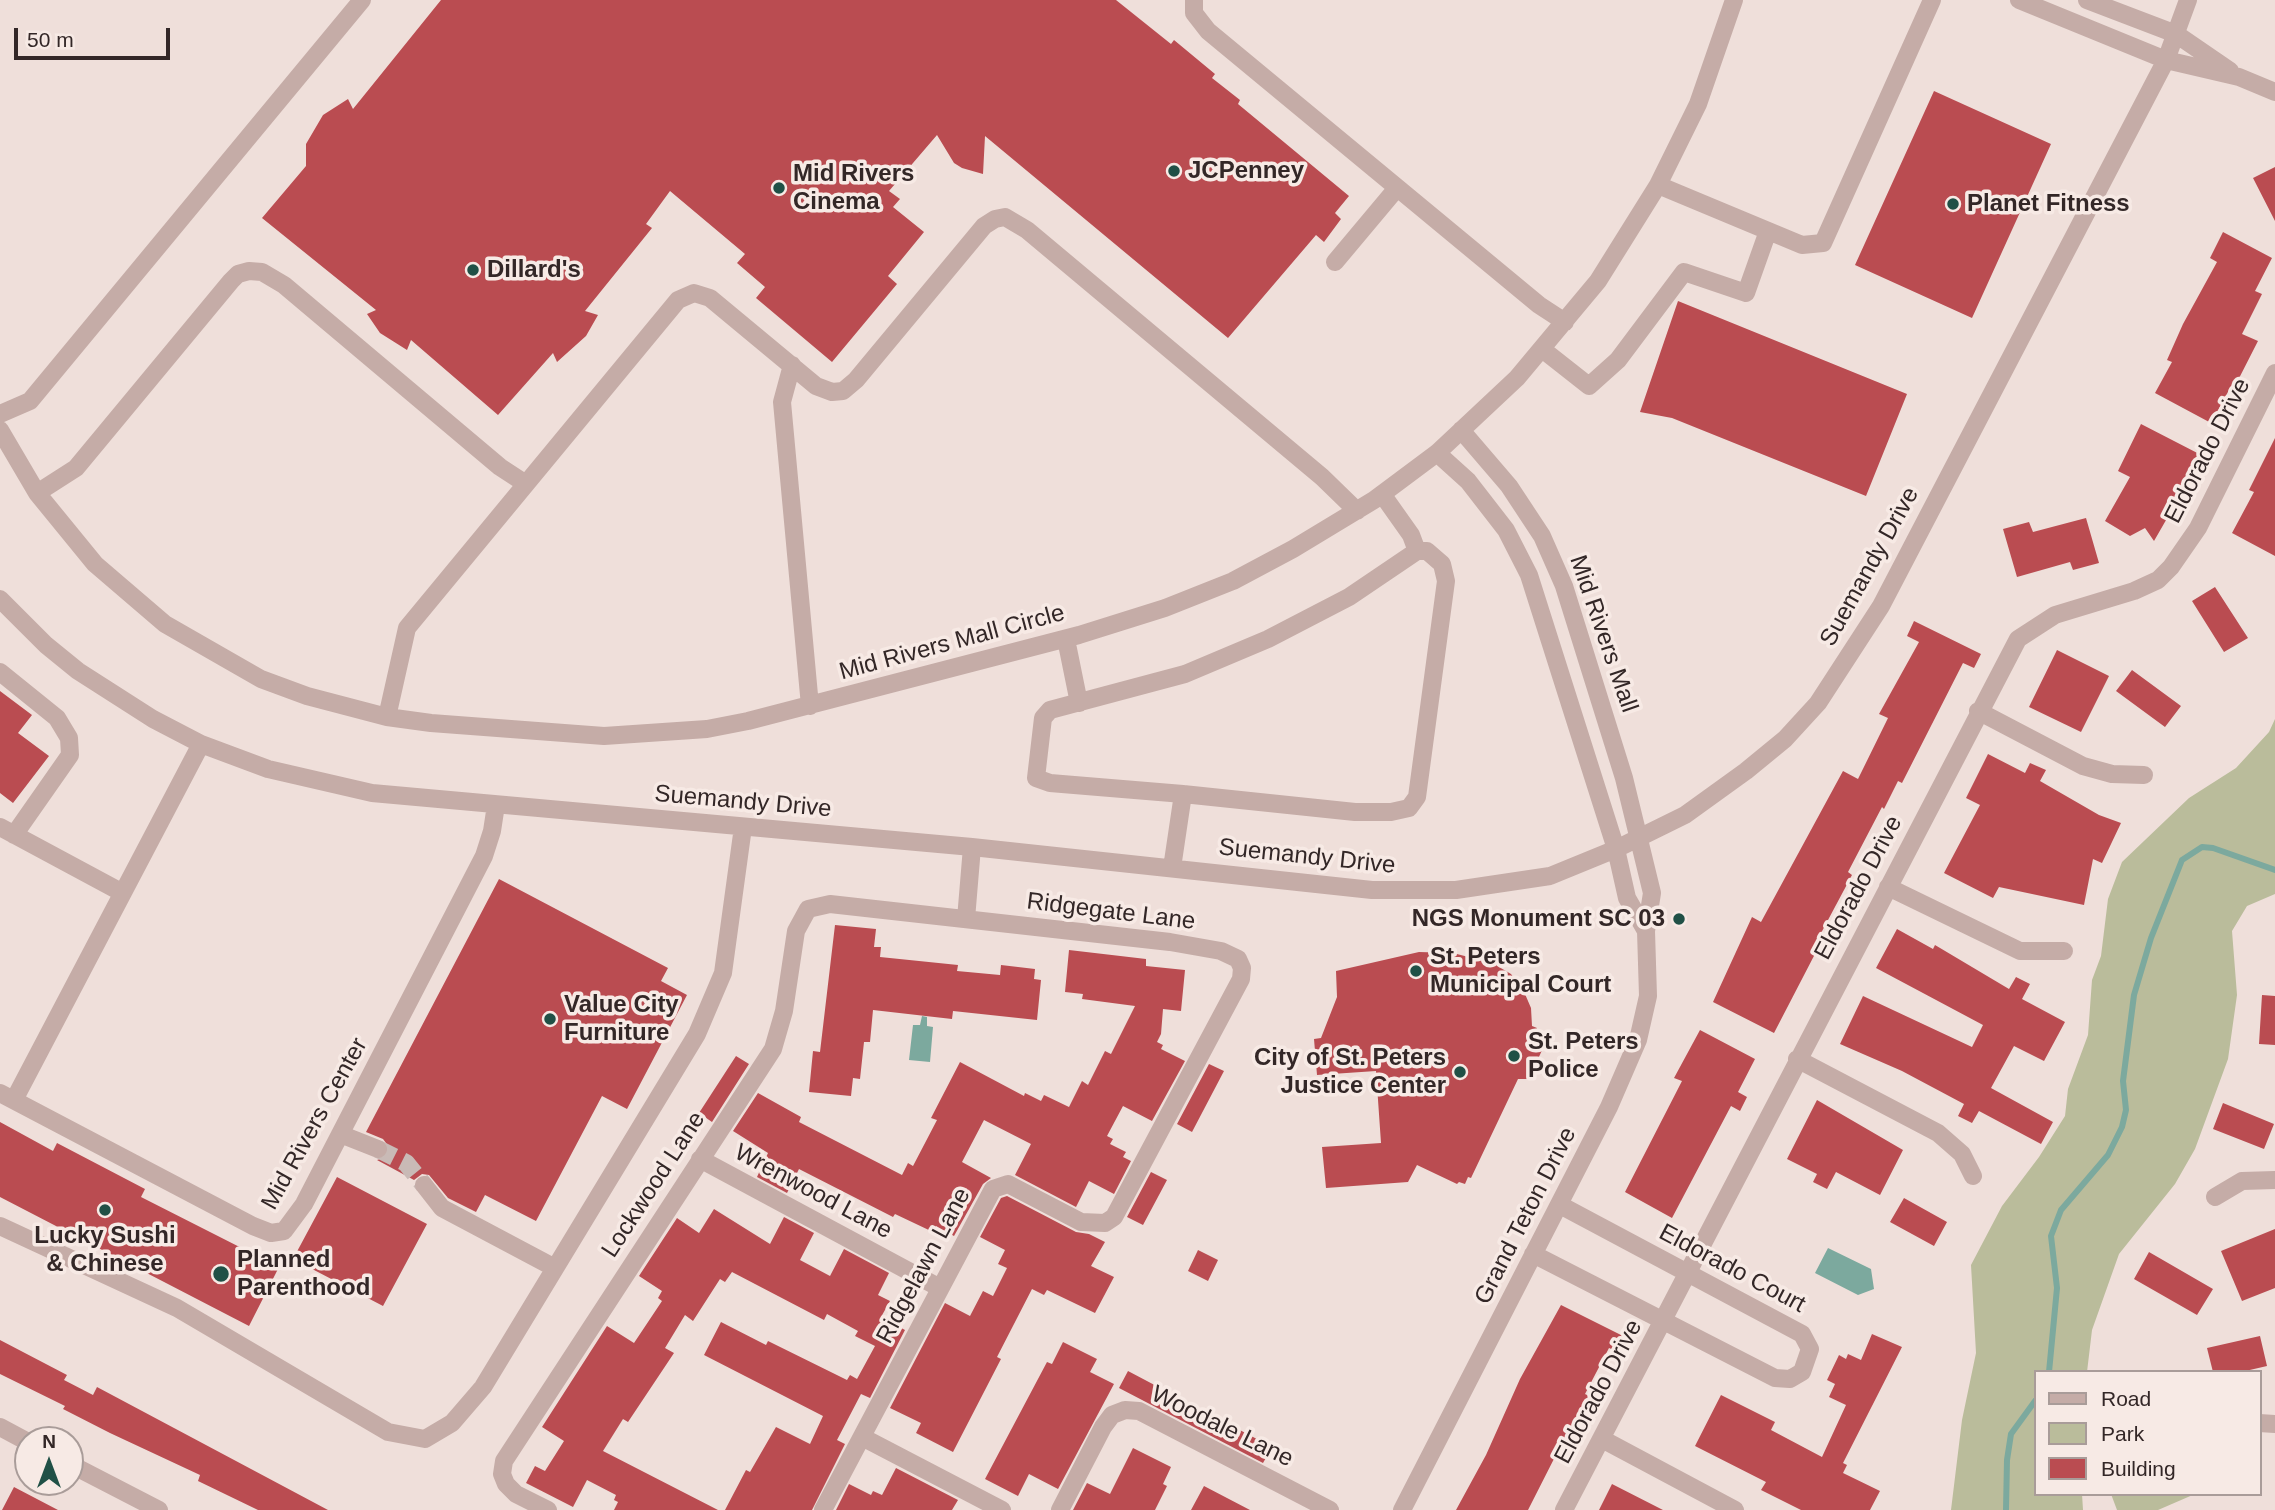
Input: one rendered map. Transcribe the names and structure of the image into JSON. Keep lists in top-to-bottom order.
{
  "streets": {
    "street": [
      "Eldorado Drive",
      "Suemandy Drive",
      "Mid Rivers Mall",
      "Mid Rivers Mall Circle",
      "Ridgegate Lane",
      "Mid Rivers Center",
      "Lockwood Lane",
      "Wrenwood Lane",
      "Grand Teton Drive",
      "Ridgelawn Lane",
      "Eldorado Court",
      "Woodale Lane"
    ]
  },
  "crossings": [
    ["Eldorado Drive", "Eldorado Court"],
    ["Suemandy Drive", "Mid Rivers Mall"],
    ["Suemandy Drive", "Mid Rivers Center"],
    ["Suemandy Drive", "Grand Teton Drive"],
    ["Mid Rivers Mall", "Mid Rivers Mall Circle"],
    ["Mid Rivers Mall", "Grand Teton Drive"],
    ["Ridgegate Lane", "Lockwood Lane"],
    ["Ridgegate Lane", "Ridgelawn Lane"],
    ["Lockwood Lane", "Wrenwood Lane"],
    ["Wrenwood Lane", "Ridgelawn Lane"],
    ["Grand Teton Drive", "Eldorado Court"]
  ],
  "places": [
    "JCPenney",
    "Mid Rivers Cinema",
    "Planet Fitness",
    "Dillard's",
    "NGS Monument SC 03",
    "St. Peters Municipal Court",
    "Value City Furniture",
    "St. Peters Police",
    "City of St. Peters Justice Center",
    "Lucky Sushi & Chinese",
    "Planned Parenthood"
  ],
  "legend": ["Road", "Park", "Building"],
  "scale_bar": "50 m",
  "north": "top"
}
